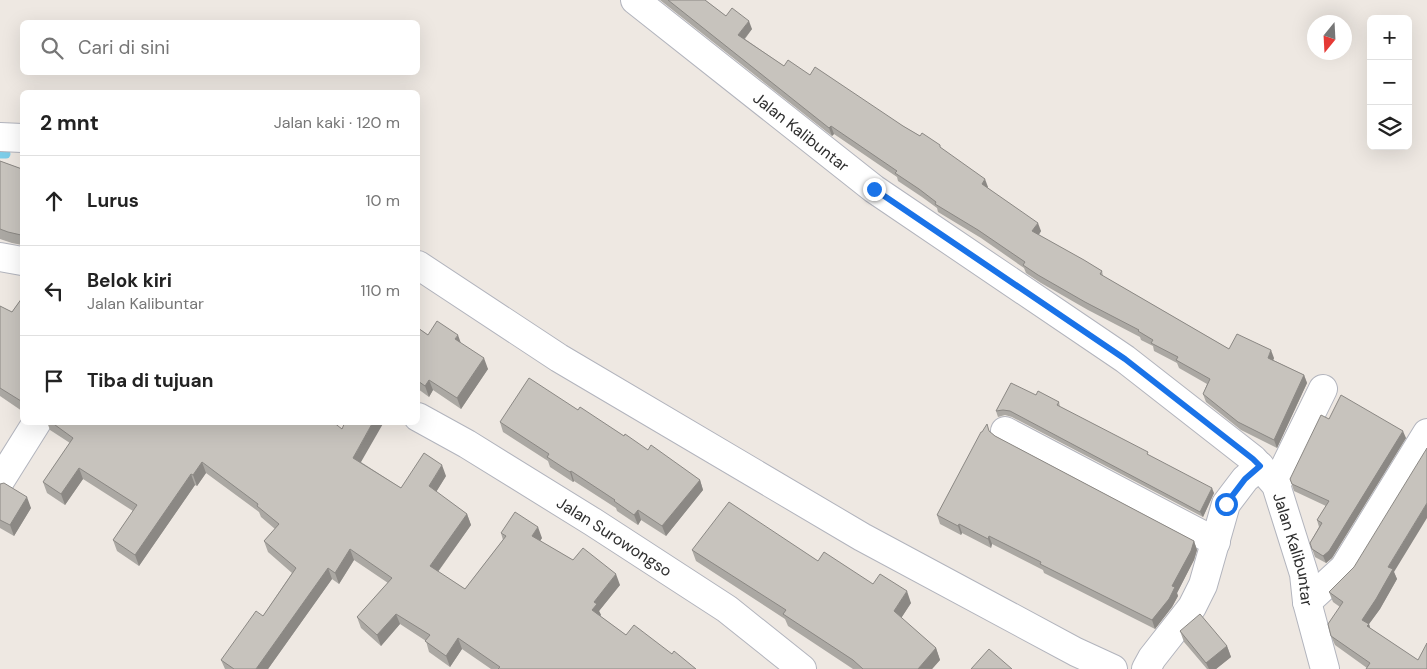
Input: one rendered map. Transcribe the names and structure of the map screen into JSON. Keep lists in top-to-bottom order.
{
  "streets": {
    "street": ["Jalan Kalibuntar", "Jalan Surowongso"]
  },
  "north": "bottom",
  "page": {
    "map_buttons": ["+", "−"],
    "search": "Cari di sini",
    "heading": ["2 mnt", "Jalan kaki · 120 m"],
    "list": [
      ["Lurus", "10 m"],
      ["Belok kiri", "Jalan Kalibuntar", "110 m"],
      "Tiba di tujuan"
    ]
  }
}
